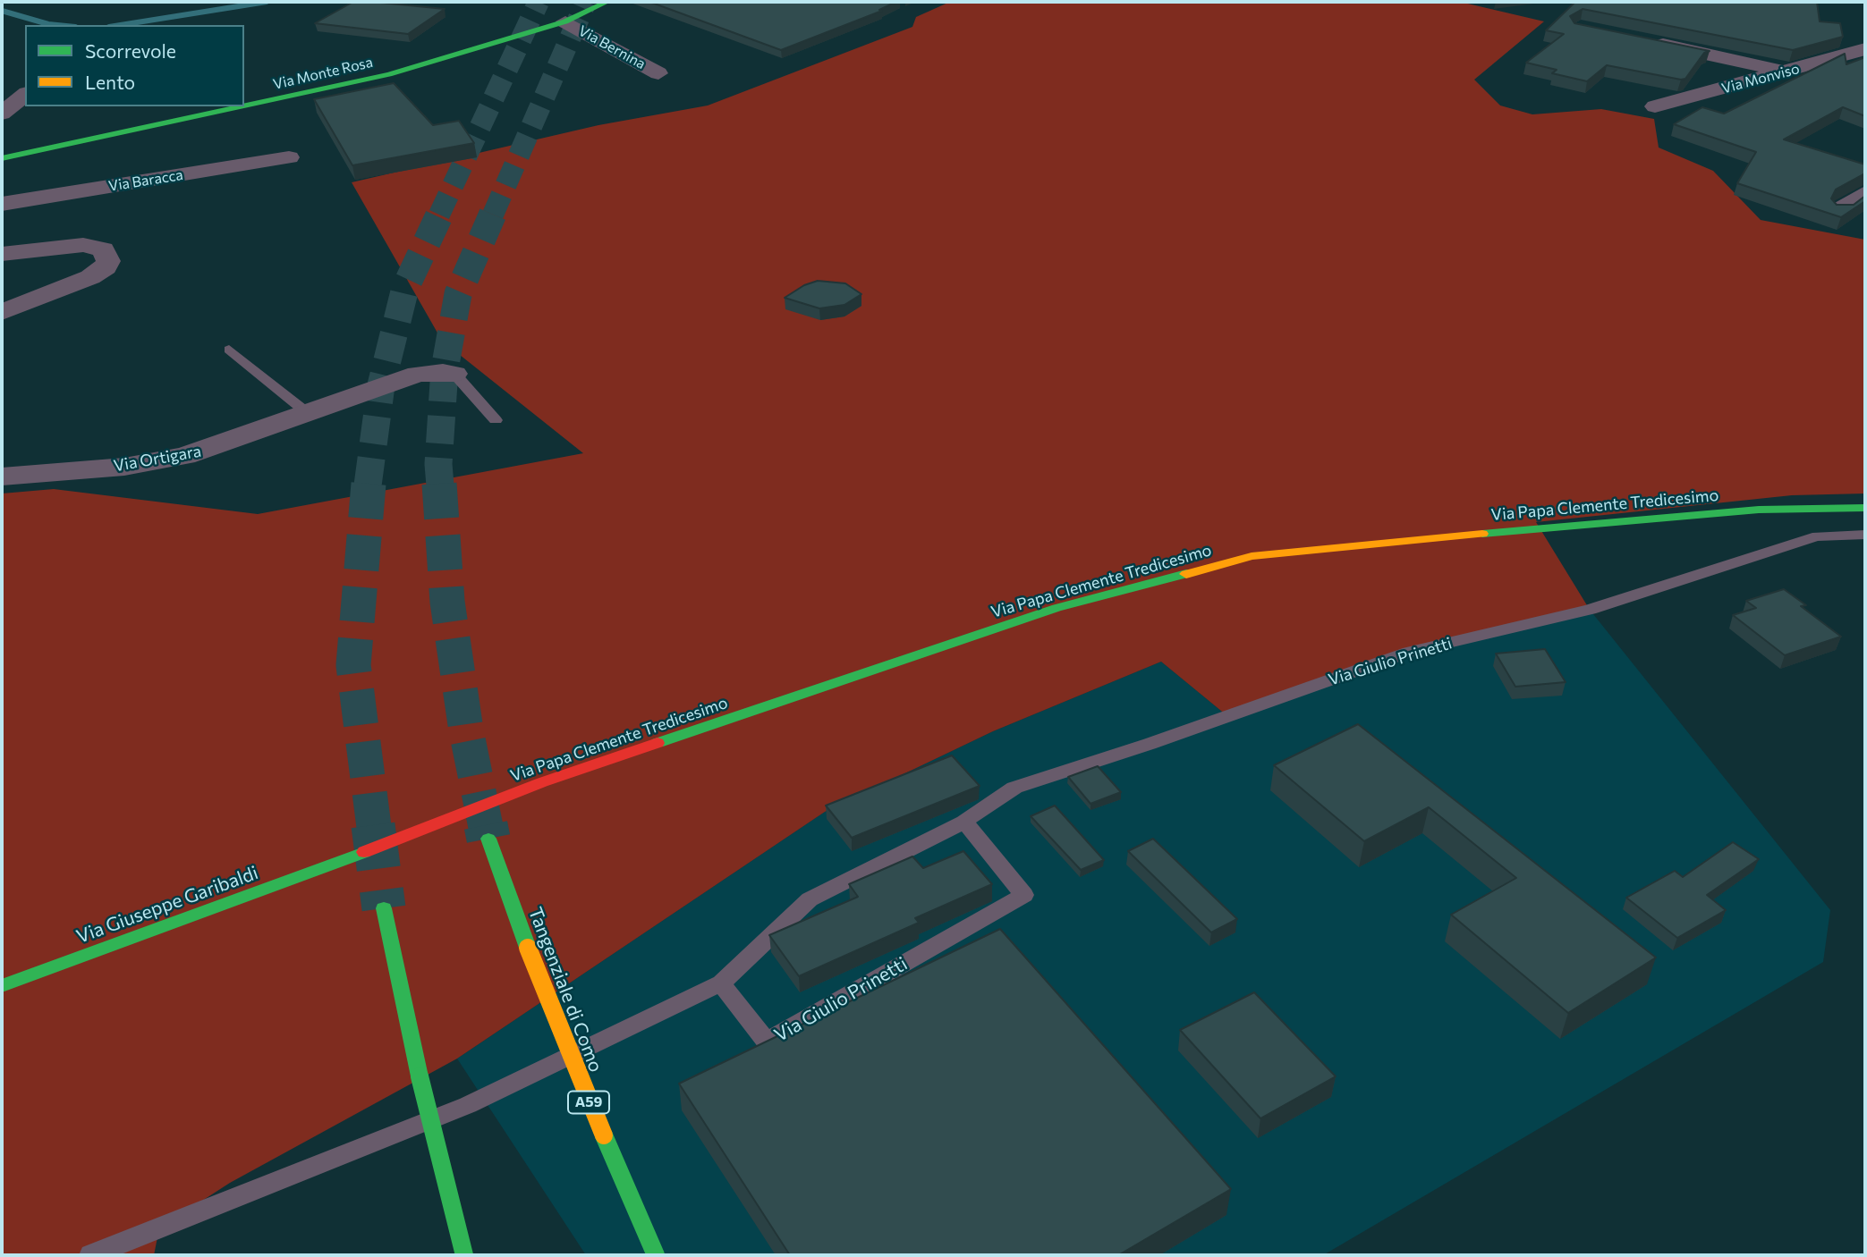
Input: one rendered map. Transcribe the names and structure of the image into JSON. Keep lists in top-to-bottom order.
{
  "streets": {
    "main road": [
      "Via Monte Rosa",
      "Via Papa Clemente Tredicesimo",
      "Via Giuseppe Garibaldi",
      "Tangenziale di Como",
      "A59"
    ],
    "street": [
      "Via Bernina",
      "Via Monviso",
      "Via Baracca",
      "Via Ortigara"
    ],
    "lane": ["Via Giulio Prinetti"]
  },
  "crossings": [
    ["Via Bernina", "Via Monte Rosa"],
    ["Via Papa Clemente Tredicesimo", "Via Giuseppe Garibaldi"]
  ],
  "legend": ["Scorrevole", "Lento"]
}
